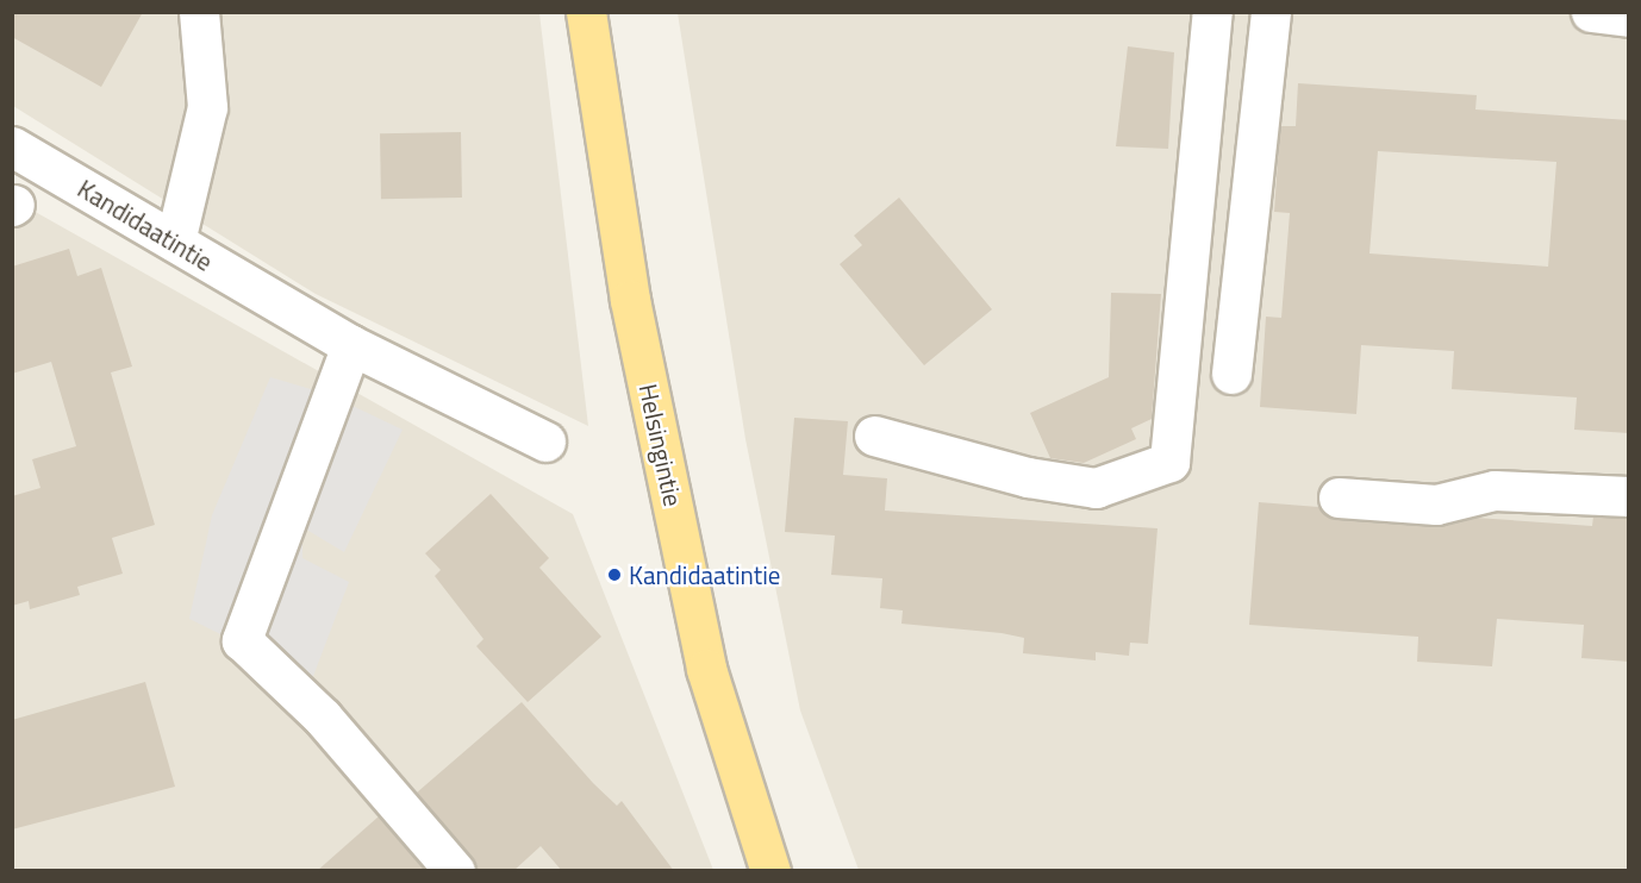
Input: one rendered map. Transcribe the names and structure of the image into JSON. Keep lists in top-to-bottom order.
{
  "streets": {
    "main road": ["Helsingintie"],
    "street": ["Kandidaatintie"]
  },
  "places": ["Kandidaatintie"]
}
